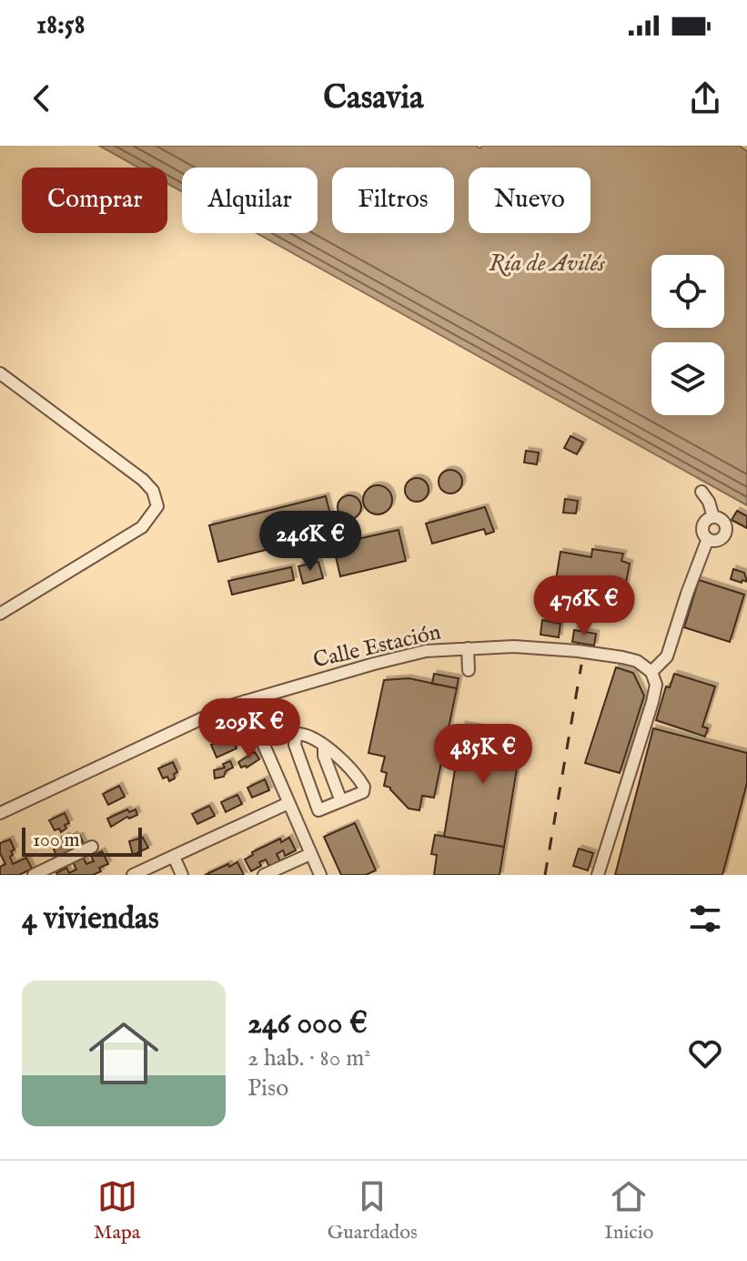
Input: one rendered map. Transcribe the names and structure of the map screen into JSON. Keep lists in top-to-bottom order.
{
  "streets": {
    "street": ["Calle Estación"]
  },
  "water": ["Ría de Avilés"],
  "scale_bar": "100 m",
  "page": {
    "status": "18:58",
    "header": "Casavia",
    "chip": [
      "Comprar",
      "Alquilar",
      "Filtros",
      "Nuevo"
    ],
    "price": [
      "246K €",
      "476K €",
      "209K €",
      "485K €"
    ],
    "scale": "100 m",
    "heading": "4 viviendas",
    "list": [
      {
        "name": "246 000 €",
        "note": "2 hab. · 80 m² · Piso"
      }
    ],
    "tabs": ["Mapa", "Guardados", "Inicio"]
  }
}
